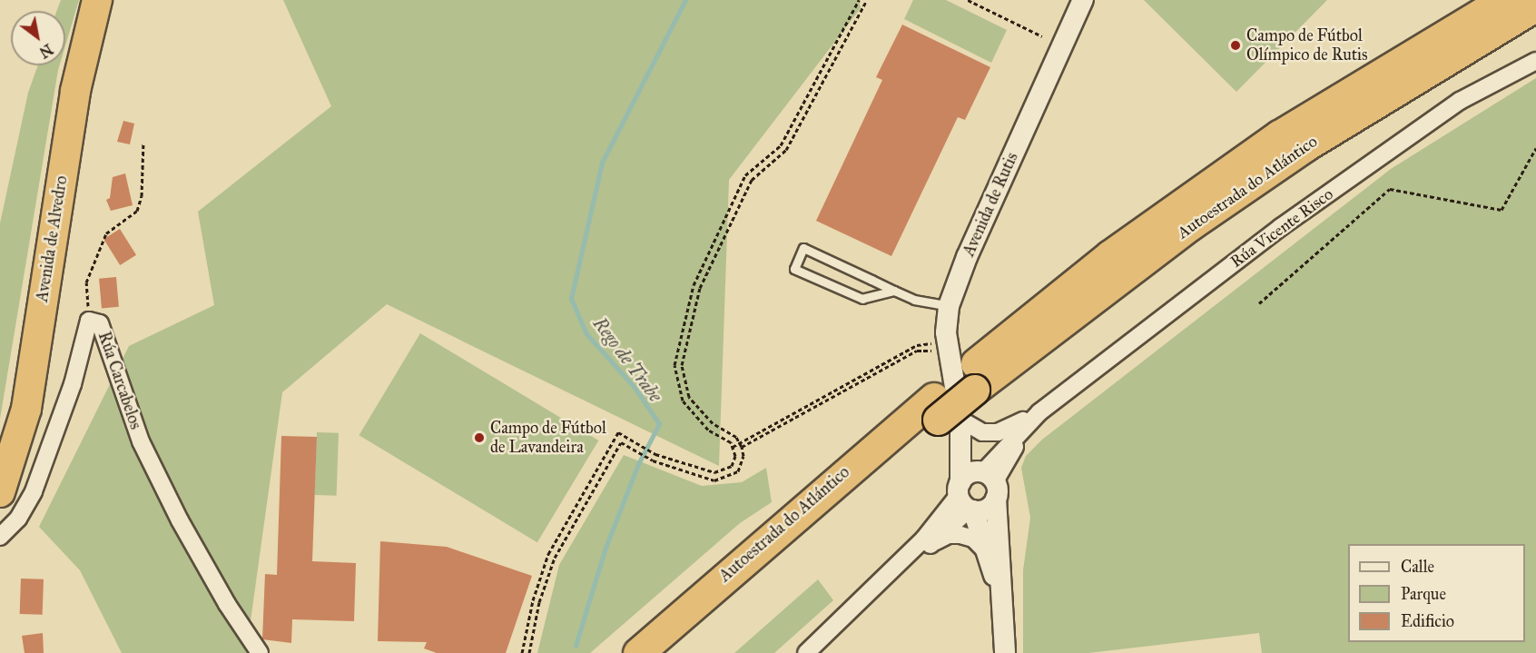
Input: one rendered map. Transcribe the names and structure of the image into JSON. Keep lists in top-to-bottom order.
{
  "streets": {
    "highway": ["Autoestrada do Atlántico", "Avenida de Alvedro"],
    "street": ["Avenida de Rutis", "Rúa Vicente Risco", "Rúa Carcabelos"]
  },
  "crossings": [
    ["Autoestrada do Atlántico", "Avenida de Rutis"],
    ["Avenida de Rutis", "Rúa Vicente Risco"]
  ],
  "water": ["Rego de Trabe"],
  "places": ["Campo de Fútbol Olímpico de Rutis", "Campo de Fútbol de Lavandeira"],
  "legend": ["Calle", "Parque", "Edificio"],
  "north": "bottom right"
}
